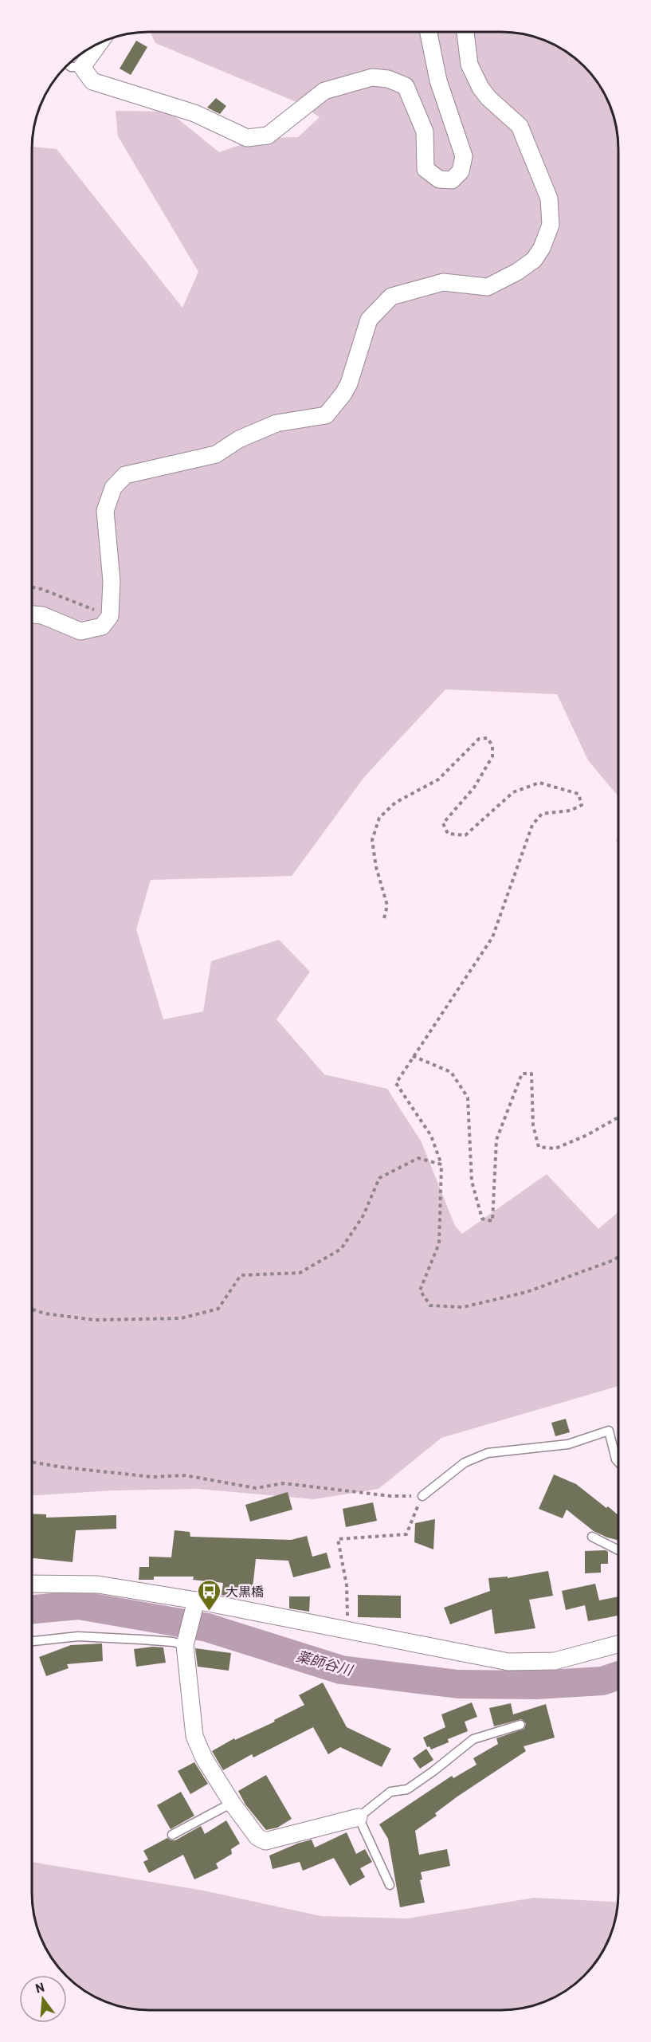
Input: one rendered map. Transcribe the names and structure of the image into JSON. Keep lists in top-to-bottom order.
{
  "water": ["薬師谷川"],
  "places": {
    "bus stop": ["大黒橋"]
  },
  "north": "top"
}
